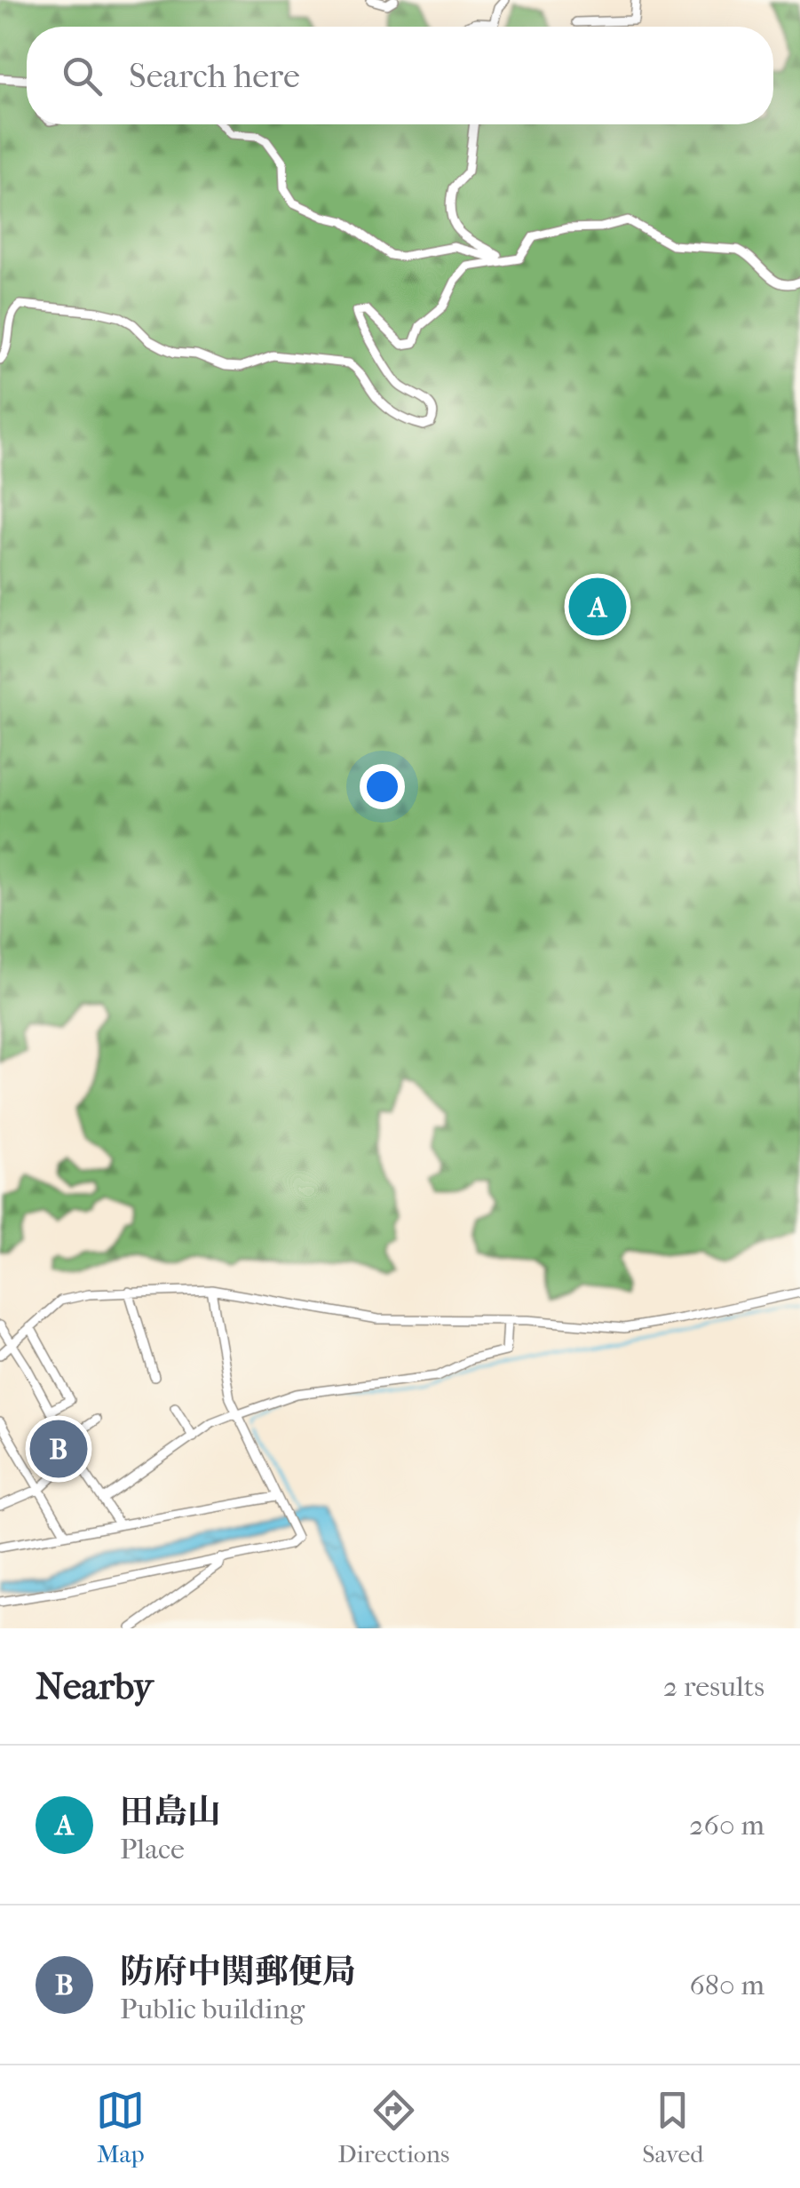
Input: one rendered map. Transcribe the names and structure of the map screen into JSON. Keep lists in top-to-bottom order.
{
  "page": {
    "search": "Search here",
    "pins": ["A", "B"],
    "heading": ["Nearby", "2 results"],
    "list": [
      {
        "mark": "A",
        "name": "田島山",
        "note": "Place",
        "value": "260 m"
      },
      {
        "mark": "B",
        "name": "防府中関郵便局",
        "note": "Public building",
        "value": "680 m"
      }
    ],
    "nav": ["Map", "Directions", "Saved"]
  }
}
